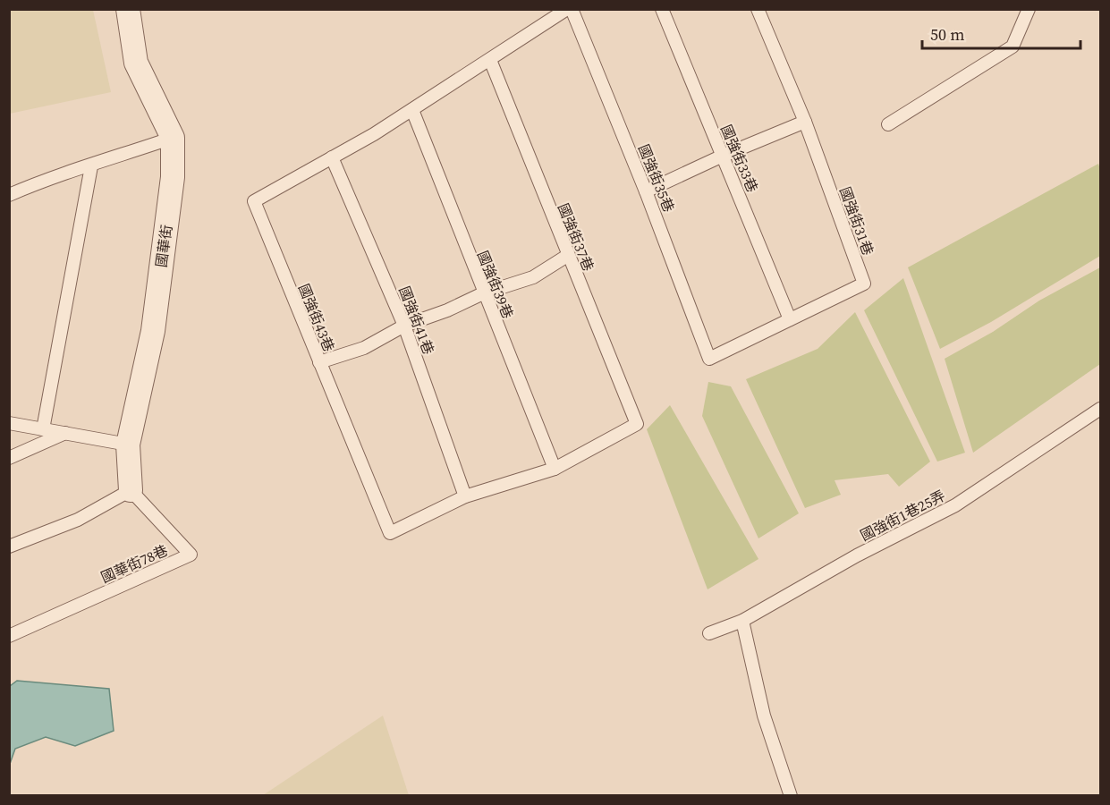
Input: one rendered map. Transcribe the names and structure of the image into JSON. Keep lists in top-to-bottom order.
{
  "streets": {
    "street": ["國華街"],
    "lane": [
      "國強街33巷",
      "國強街35巷",
      "國強街31巷",
      "國強街37巷",
      "國強街39巷",
      "國強街43巷",
      "國強街41巷",
      "國強街1巷25弄",
      "國華街78巷"
    ]
  },
  "crossings": [
    ["國強街33巷", "國強街31巷"],
    ["國強街35巷", "國強街31巷"],
    ["國強街37巷", "國強街43巷"],
    ["國華街", "國華街78巷"],
    ["國強街39巷", "國強街43巷"],
    ["國強街43巷", "國強街41巷"]
  ],
  "scale_bar": "50 m"
}
